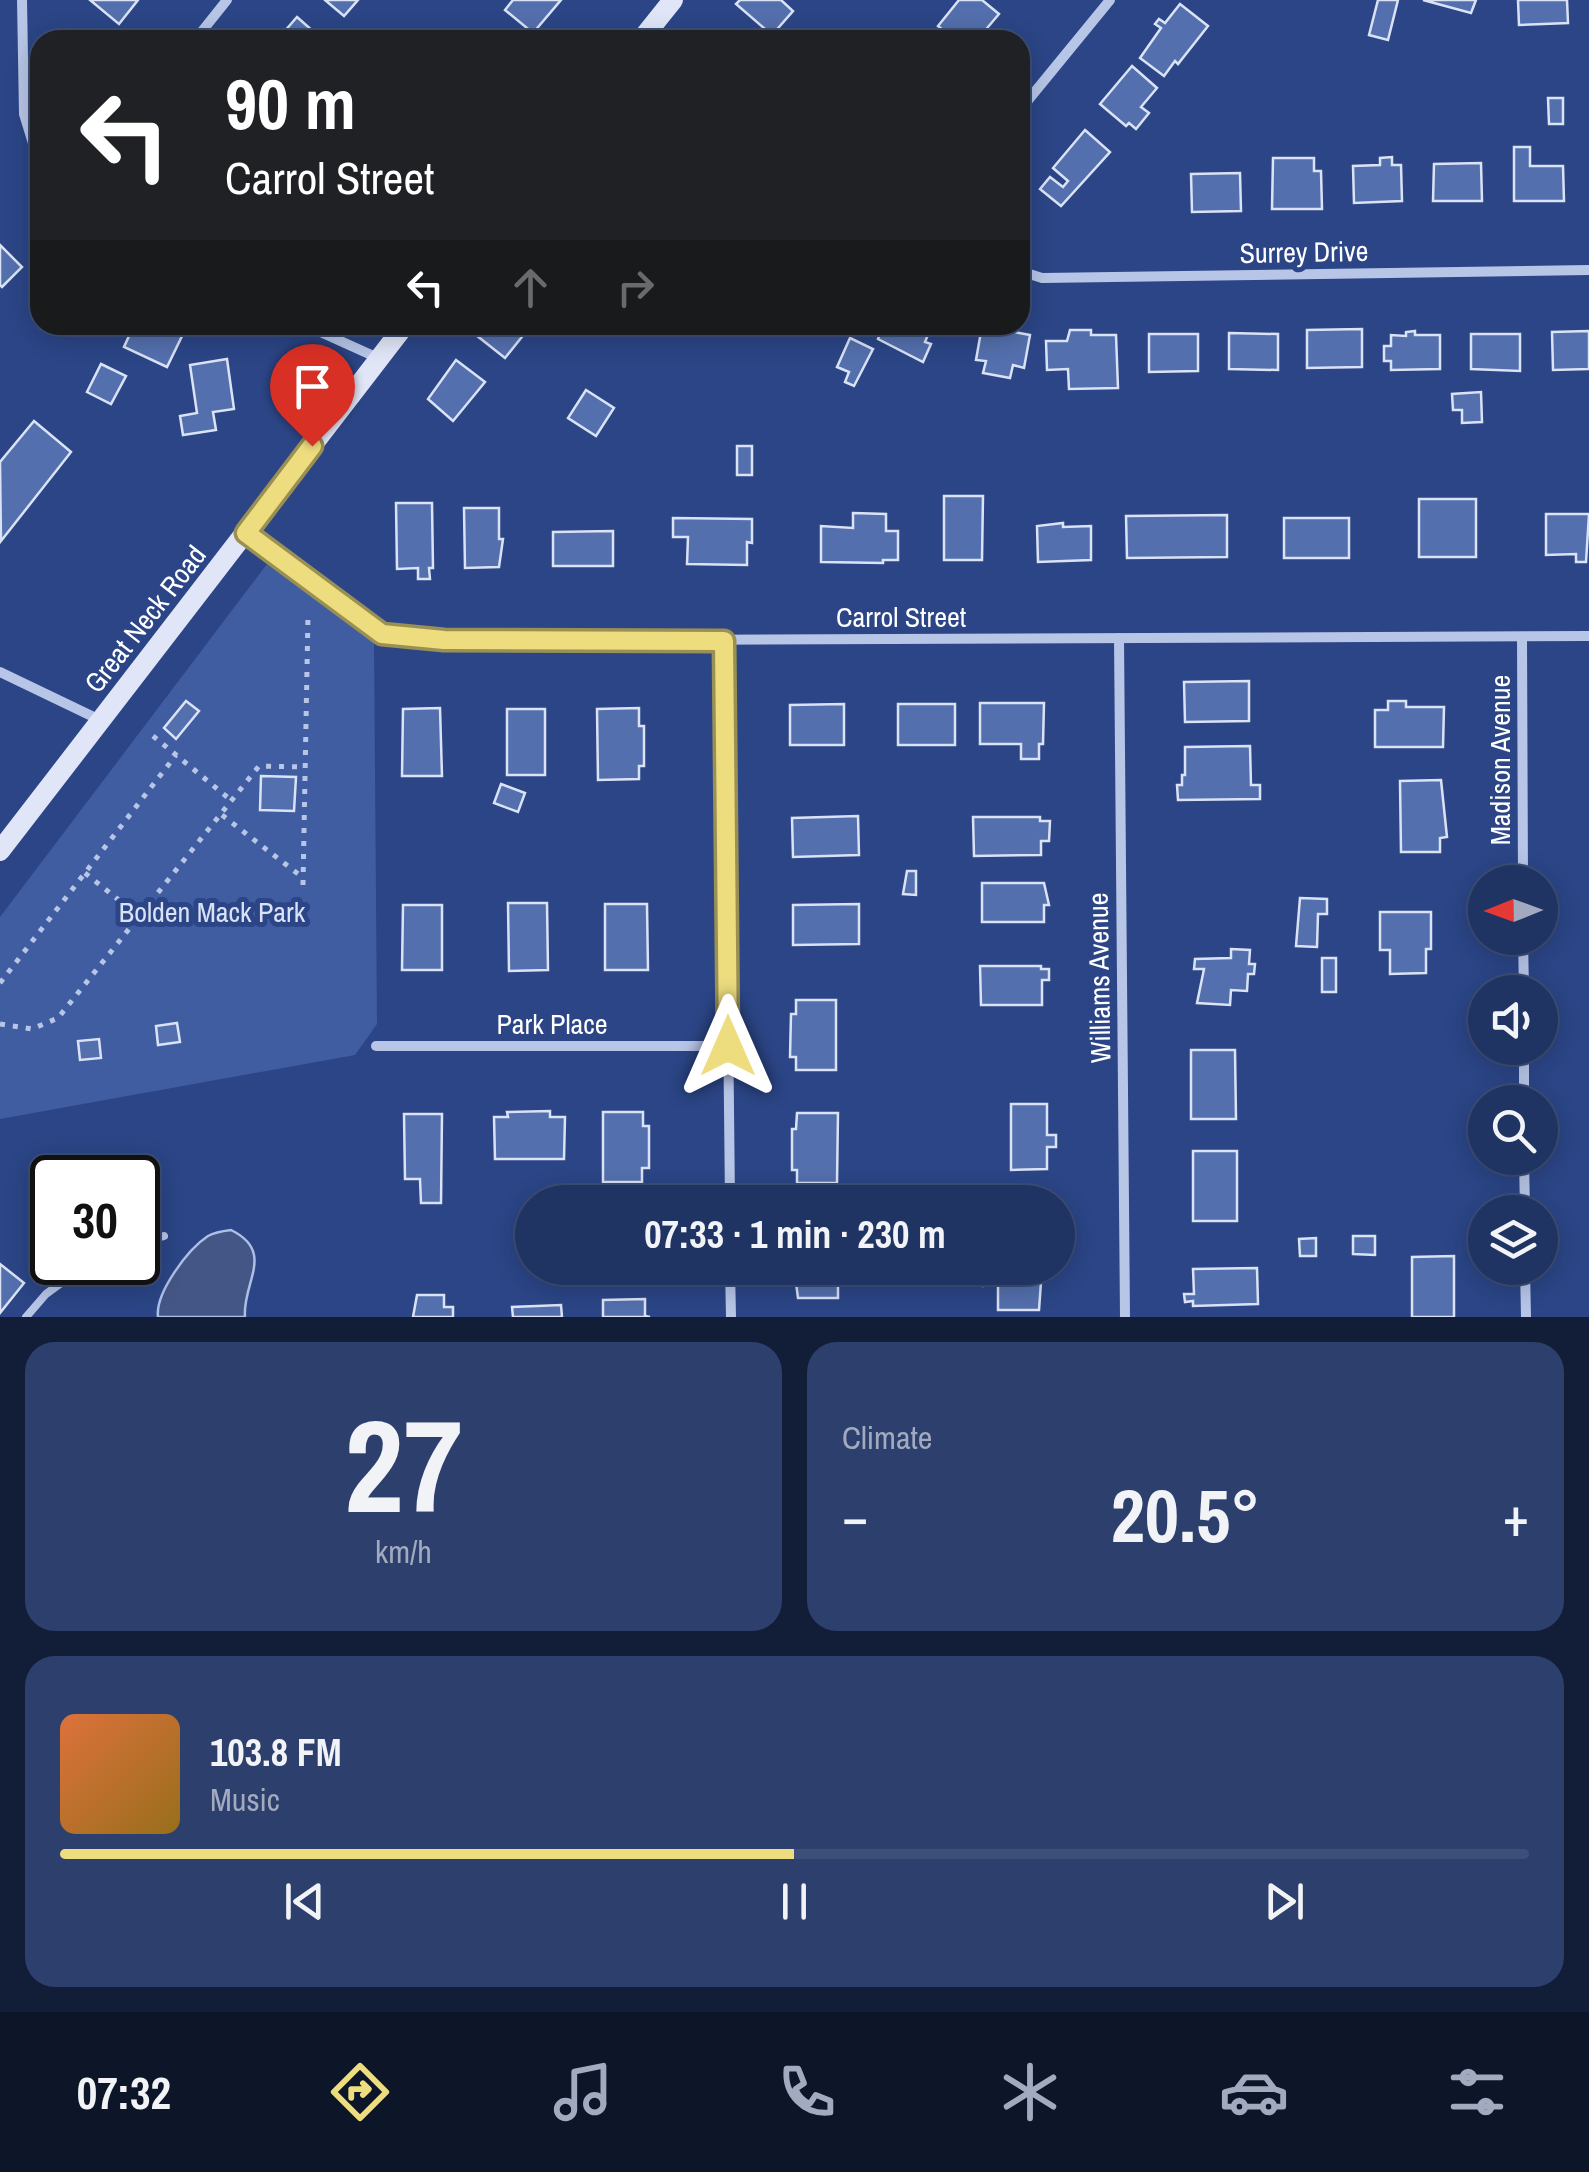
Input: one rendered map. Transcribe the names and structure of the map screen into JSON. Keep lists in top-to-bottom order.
{
  "streets": {
    "main road": ["Great Neck Road"],
    "street": [
      "Surrey Drive",
      "Carrol Street",
      "Madison Avenue",
      "Williams Avenue",
      "Park Place"
    ]
  },
  "crossings": [
    ["Carrol Street", "Great Neck Road"],
    ["Carrol Street", "Madison Avenue"],
    ["Carrol Street", "Williams Avenue"]
  ],
  "parks": ["Bolden Mack Park"],
  "north": "left",
  "page": {
    "turn": ["90 m", "Carrol Street"],
    "limit": "30",
    "trip": "07:33 · 1 min · 230 m",
    "tile": [
      ["27", "km/h"],
      "Climate"
    ],
    "heat": ["−", "20.5°", "+"],
    "song": ["103.8 FM", "Music"],
    "tabs": "07:32"
  }
}
